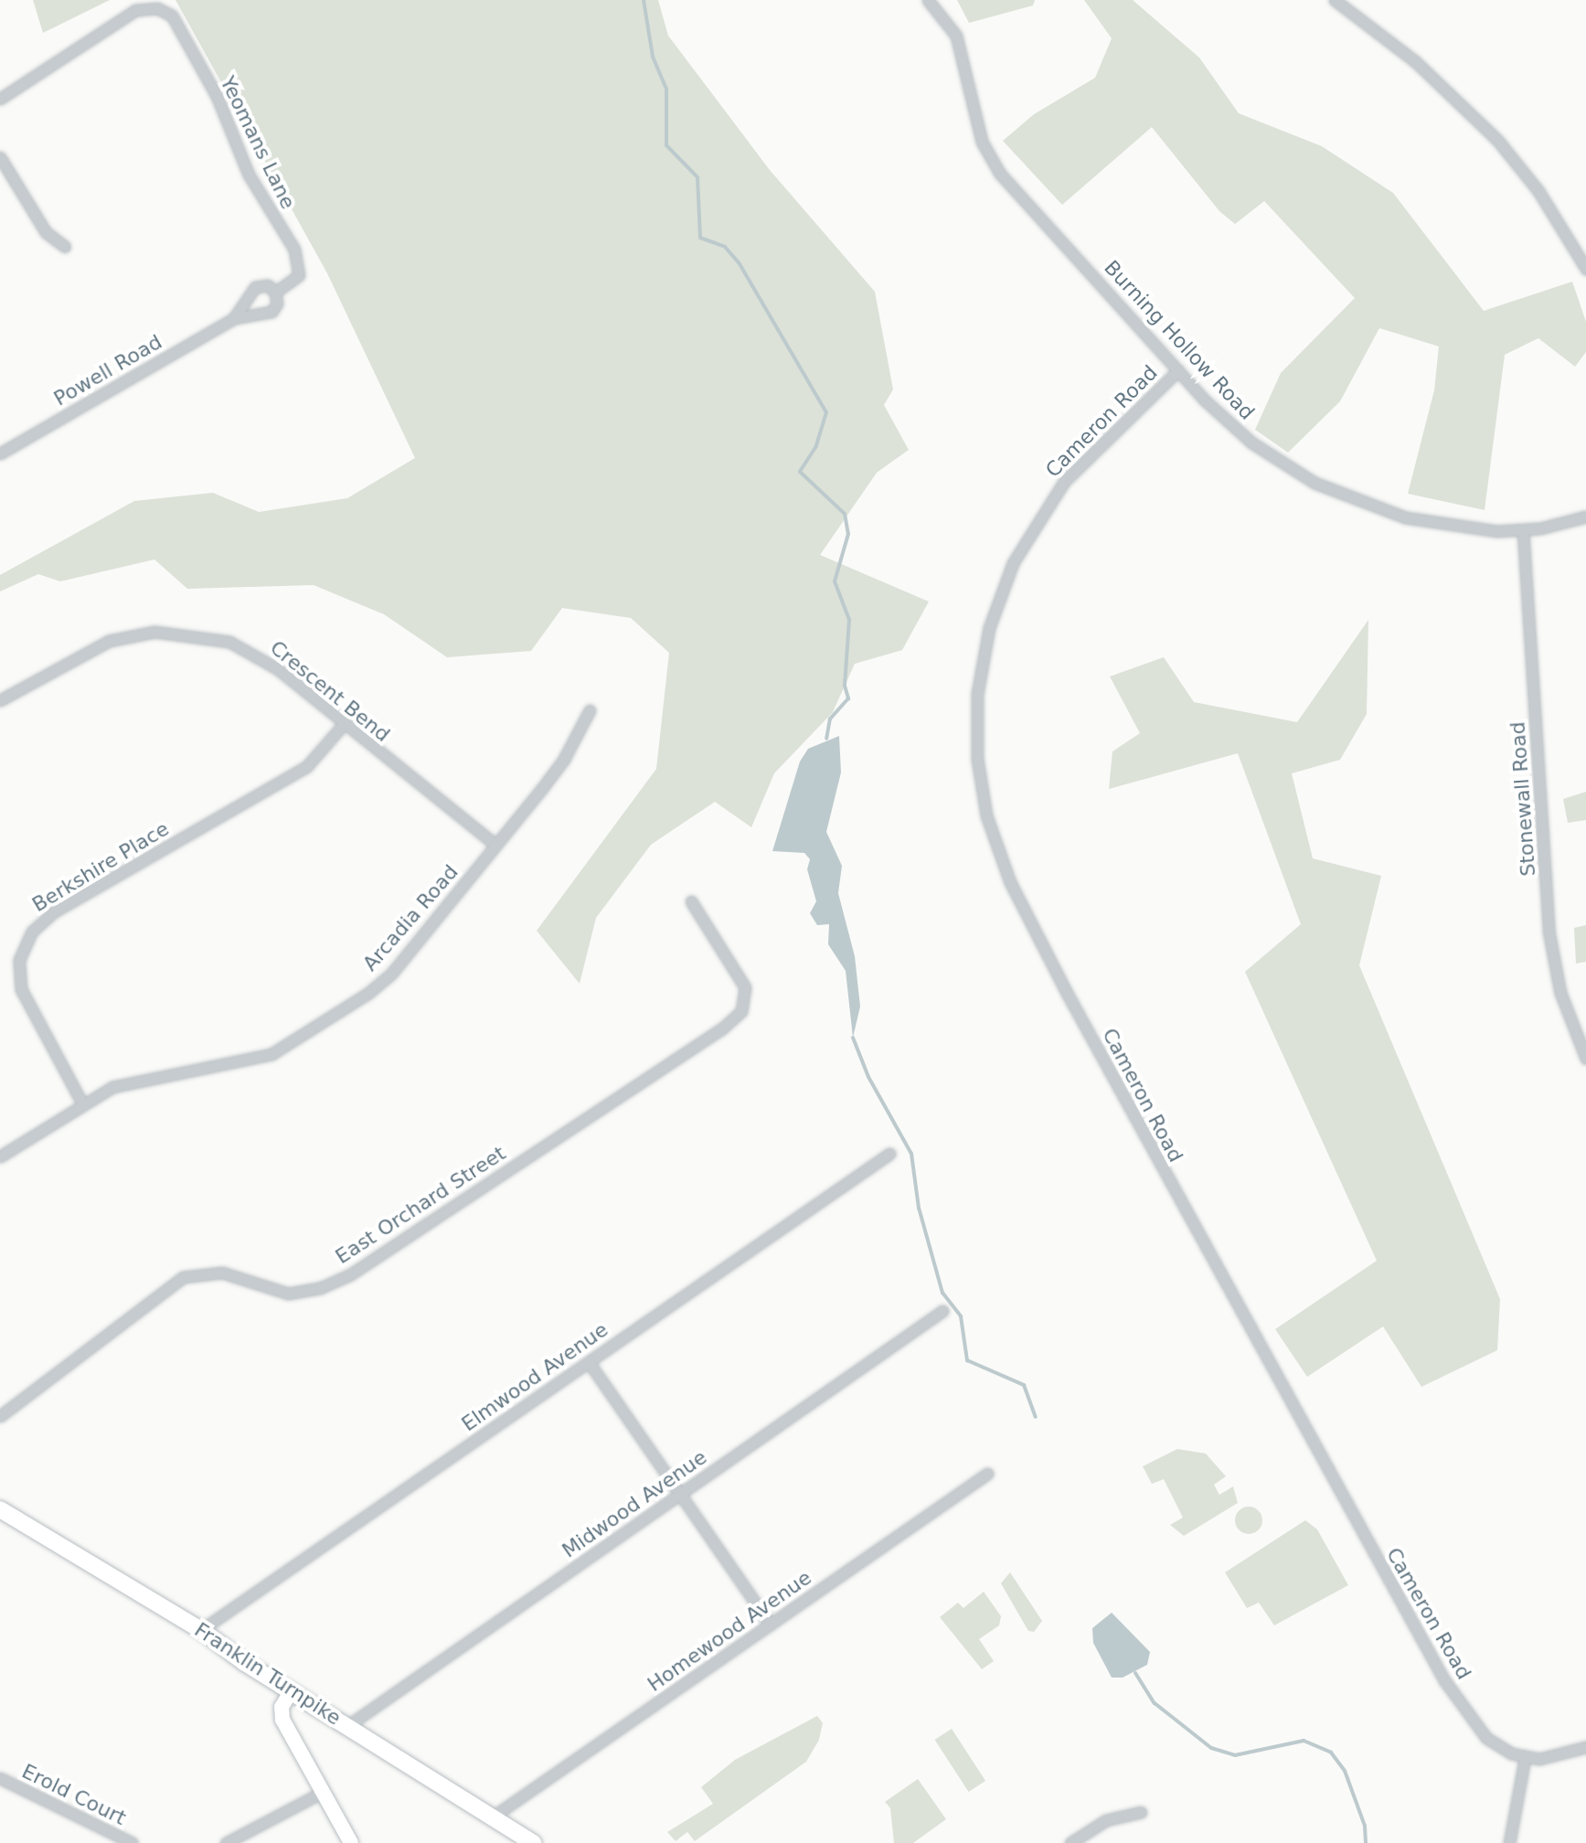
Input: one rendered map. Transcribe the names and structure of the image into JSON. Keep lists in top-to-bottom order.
{
  "streets": {
    "main road": ["Franklin Turnpike"],
    "street": [
      "Yeomans Lane",
      "Burning Hollow Road",
      "Powell Road",
      "Cameron Road",
      "Crescent Bend",
      "Stonewall Road",
      "Berkshire Place",
      "Arcadia Road",
      "East Orchard Street",
      "Elmwood Avenue",
      "Midwood Avenue",
      "Homewood Avenue",
      "Erold Court"
    ]
  },
  "crossings": [
    ["Yeomans Lane", "Powell Road"],
    ["Burning Hollow Road", "Cameron Road"],
    ["Burning Hollow Road", "Stonewall Road"],
    ["Crescent Bend", "Berkshire Place"],
    ["Crescent Bend", "Arcadia Road"],
    ["Berkshire Place", "Arcadia Road"],
    ["Elmwood Avenue", "Franklin Turnpike"],
    ["Midwood Avenue", "Franklin Turnpike"],
    ["Homewood Avenue", "Franklin Turnpike"]
  ]
}
